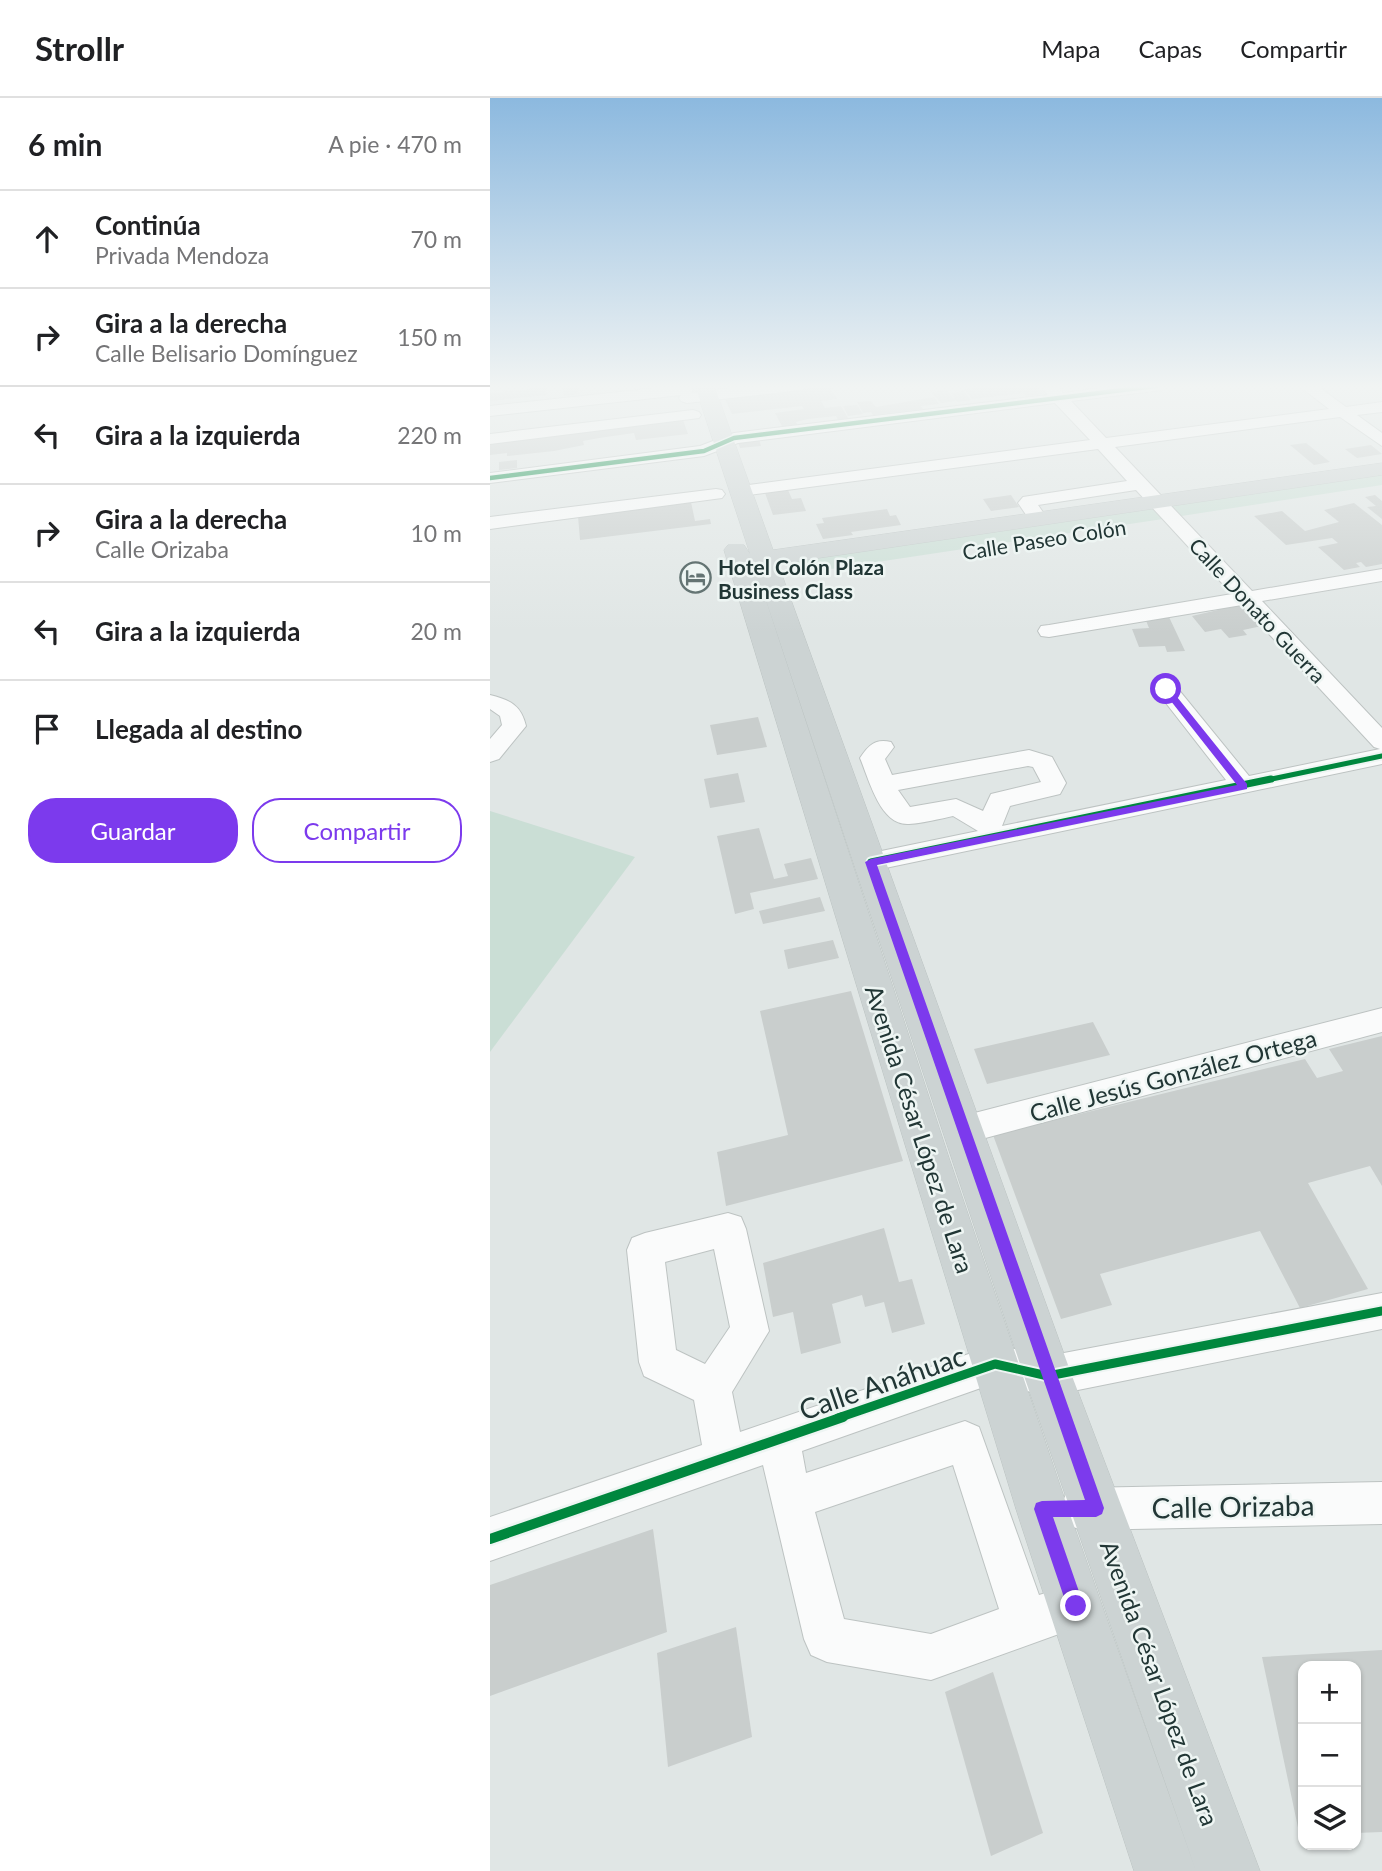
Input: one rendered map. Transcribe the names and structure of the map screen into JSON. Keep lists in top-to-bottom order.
{
  "streets": {
    "main road": ["Calle Paseo Colón", "Avenida César López de Lara"],
    "street": [
      "Calle Donato Guerra",
      "Calle Jesús González Ortega",
      "Calle Anáhuac",
      "Calle Orizaba"
    ]
  },
  "crossings": [
    ["Calle Paseo Colón", "Calle Donato Guerra"],
    ["Calle Paseo Colón", "Avenida César López de Lara"],
    ["Calle Jesús González Ortega", "Avenida César López de Lara"],
    ["Avenida César López de Lara", "Calle Anáhuac"],
    ["Avenida César López de Lara", "Calle Orizaba"]
  ],
  "places": {
    "hotel": ["Hotel Colón Plaza Business Class"]
  },
  "page": {
    "header": "Strollr",
    "nav": ["Mapa", "Capas", "Compartir"],
    "heading": ["6 min", "A pie · 470 m"],
    "list": [
      ["Continúa", "Privada Mendoza", "70 m"],
      ["Gira a la derecha", "Calle Belisario Domínguez", "150 m"],
      ["Gira a la izquierda", "220 m"],
      ["Gira a la derecha", "Calle Orizaba", "10 m"],
      ["Gira a la izquierda", "20 m"],
      "Llegada al destino"
    ],
    "buttons": ["Guardar", "Compartir"],
    "map_buttons": ["+", "−"]
  }
}
